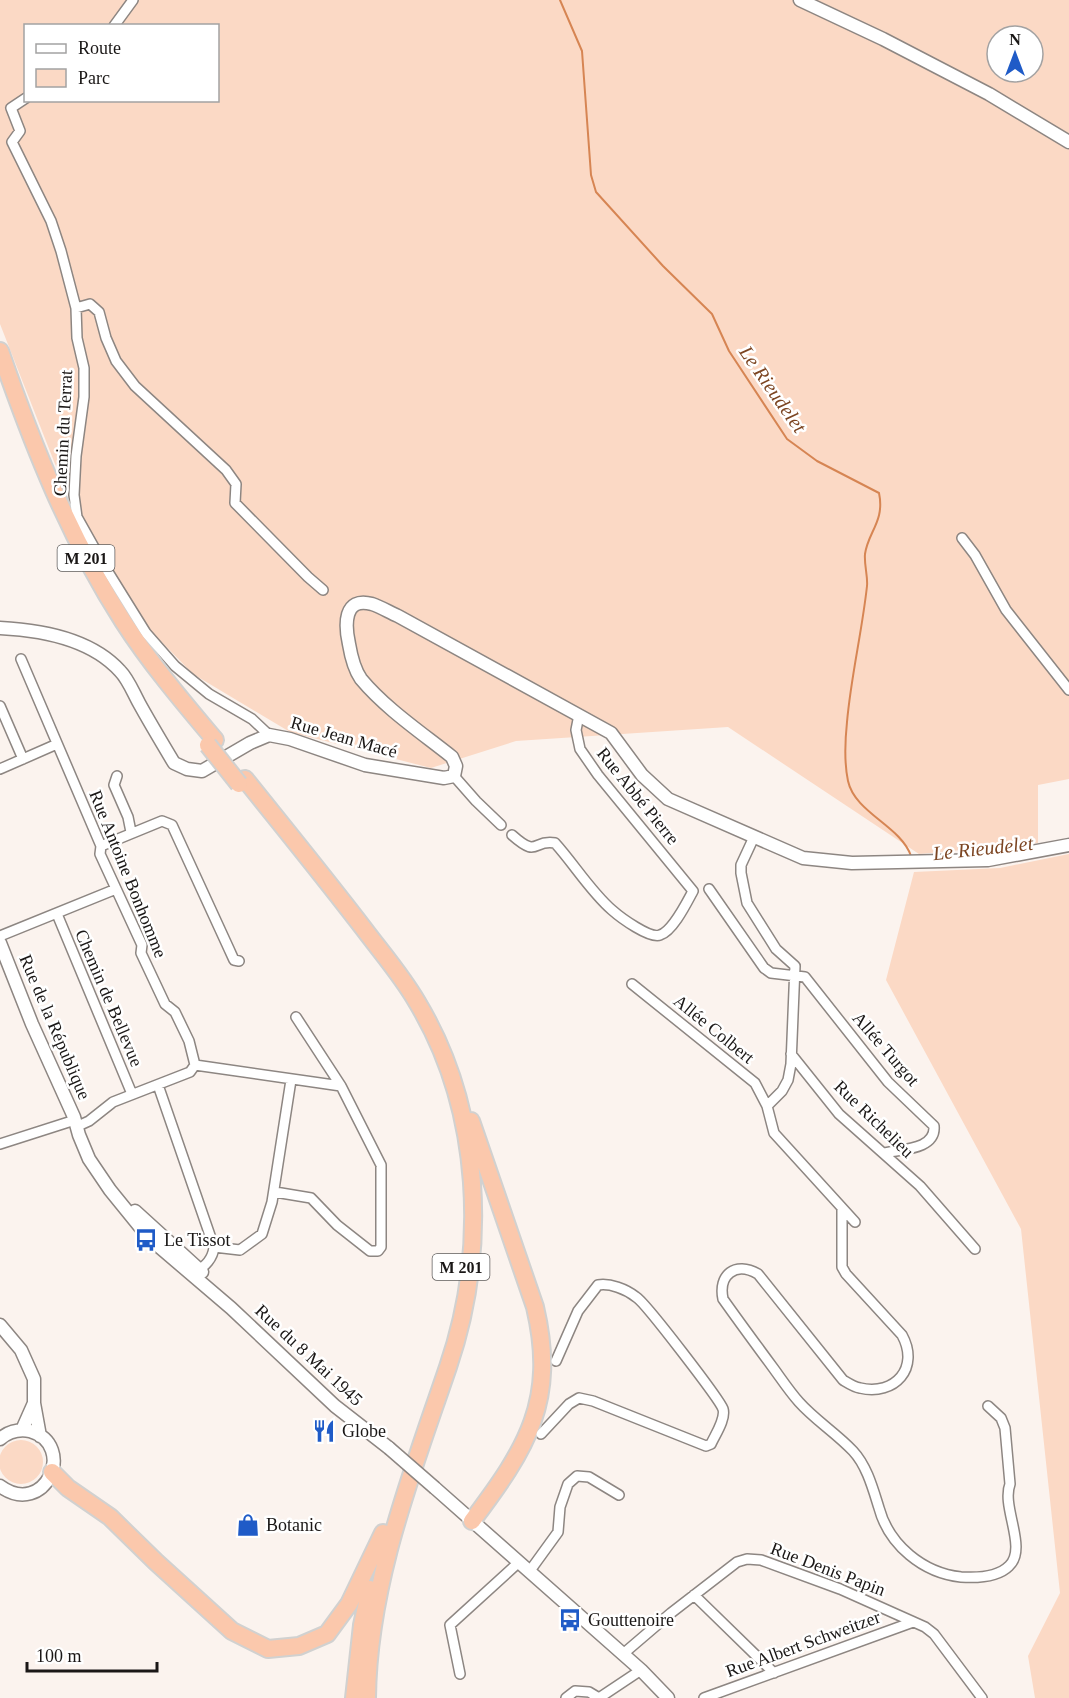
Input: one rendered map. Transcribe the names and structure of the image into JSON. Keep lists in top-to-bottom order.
{
  "streets": {
    "highway": ["M 201"],
    "street": [
      "Chemin du Terrat",
      "Rue Jean Macé",
      "Rue Abbé Pierre",
      "Rue Antoine Bonhomme",
      "Chemin de Bellevue",
      "Rue de la République",
      "Allée Colbert",
      "Allée Turgot",
      "Rue Richelieu",
      "Rue du 8 Mai 1945",
      "Rue Denis Papin",
      "Rue Albert Schweitzer"
    ]
  },
  "crossings": [
    ["Chemin du Terrat", "Rue Jean Macé"],
    ["Rue Jean Macé", "Rue Abbé Pierre"],
    ["Rue de la République", "Rue du 8 Mai 1945"],
    ["Allée Turgot", "Rue Richelieu"],
    ["Rue du 8 Mai 1945", "Rue Denis Papin"],
    ["Rue Denis Papin", "Rue Albert Schweitzer"]
  ],
  "water": ["Le Rieudelet"],
  "places": {
    "bus stop": ["Le Tissot", "Gouttenoire"],
    "restaurant": ["Globe"],
    "shop": ["Botanic"]
  },
  "legend": ["Route", "Parc"],
  "scale_bar": "100 m",
  "north": "top"
}
